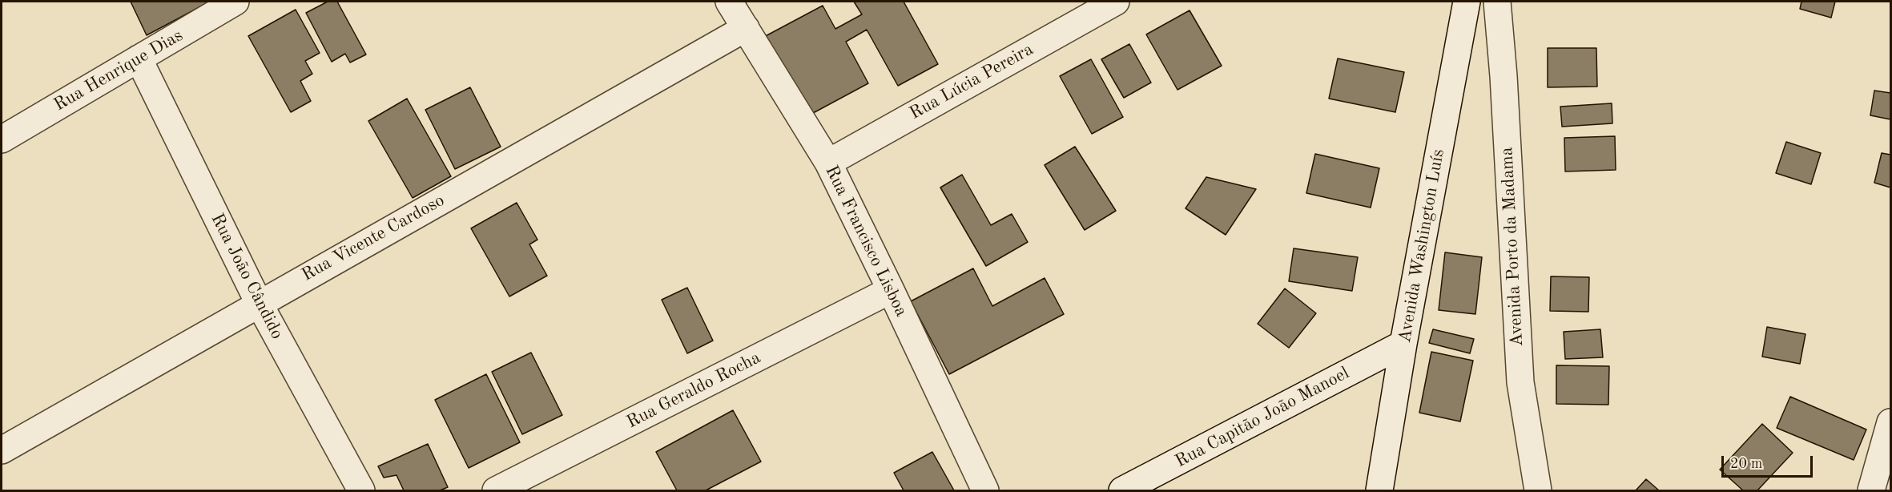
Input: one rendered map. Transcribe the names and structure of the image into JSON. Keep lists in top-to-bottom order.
{
  "streets": {
    "street": [
      "Rua Henrique Dias",
      "Rua Lúcia Pereira",
      "Rua Vicente Cardoso",
      "Rua Francisco Lisboa",
      "Avenida Washington Luís",
      "Avenida Porto da Madama",
      "Rua João Cândido",
      "Rua Geraldo Rocha",
      "Rua Capitão João Manoel"
    ]
  },
  "crossings": [
    ["Rua Henrique Dias", "Rua João Cândido"],
    ["Rua Lúcia Pereira", "Rua Francisco Lisboa"],
    ["Rua Vicente Cardoso", "Rua Francisco Lisboa"],
    ["Rua Vicente Cardoso", "Rua João Cândido"],
    ["Rua Francisco Lisboa", "Rua Geraldo Rocha"],
    ["Avenida Washington Luís", "Rua Capitão João Manoel"]
  ],
  "scale_bar": "20 m"
}
